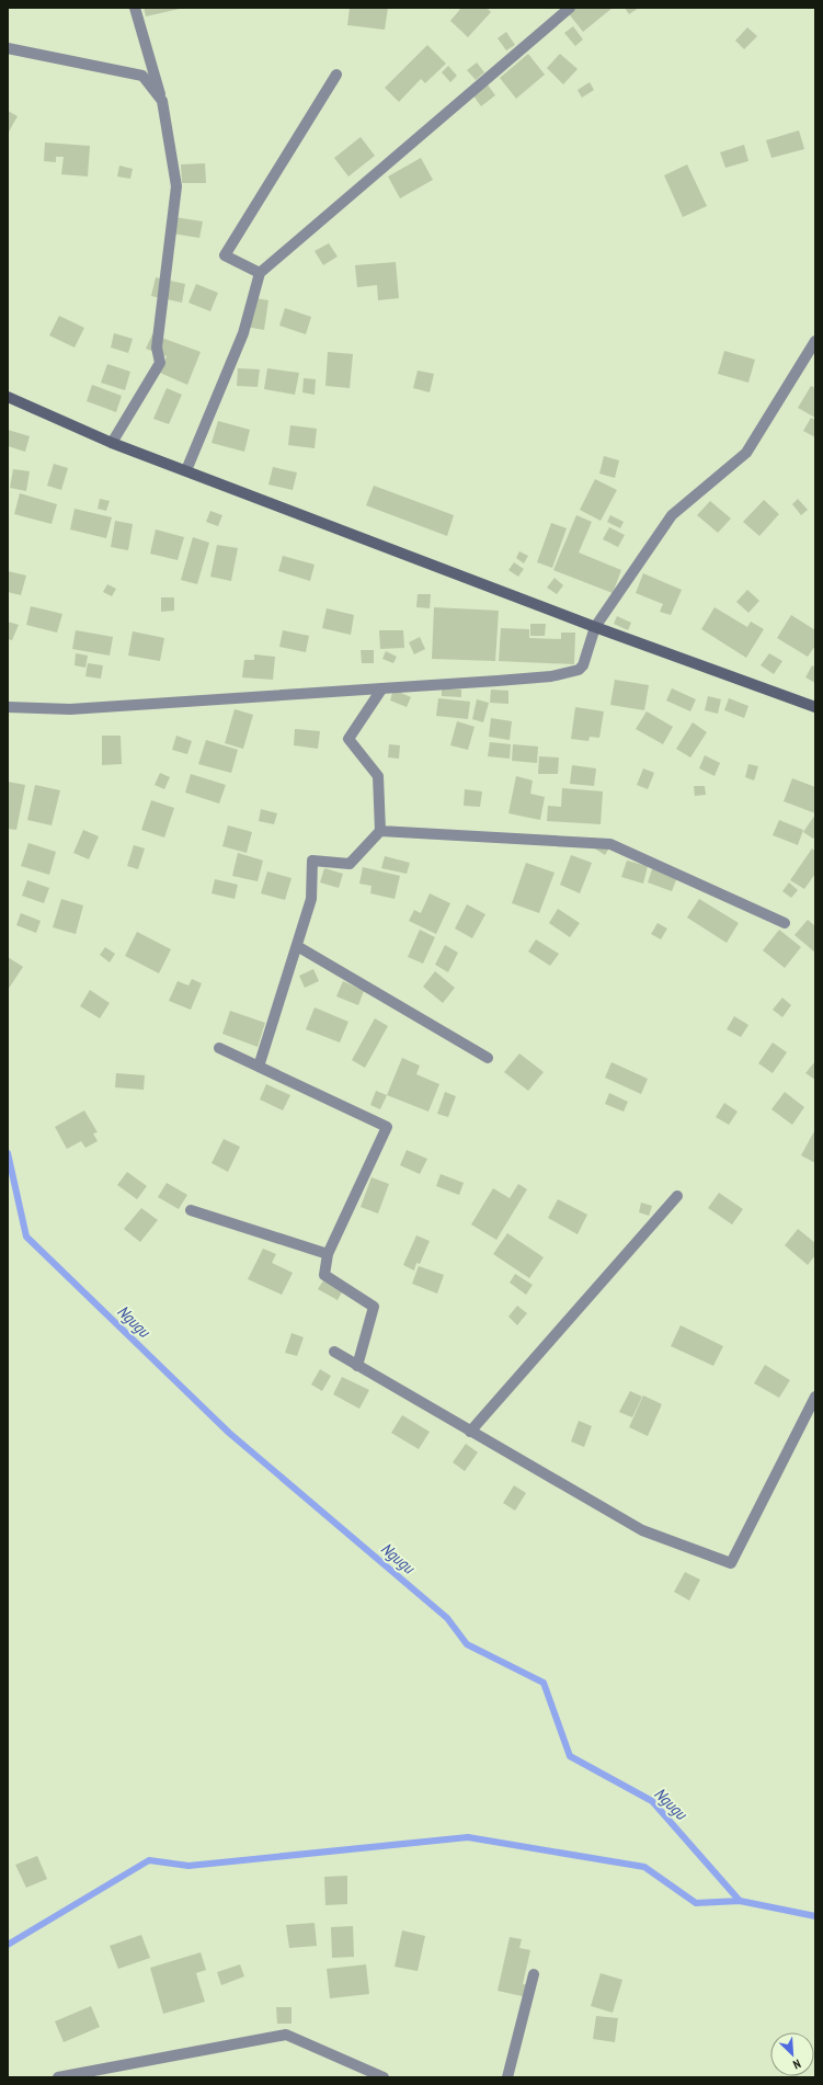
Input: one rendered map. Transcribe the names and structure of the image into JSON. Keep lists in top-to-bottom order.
{
  "water": ["Ngugu"],
  "north": "bottom right"
}
